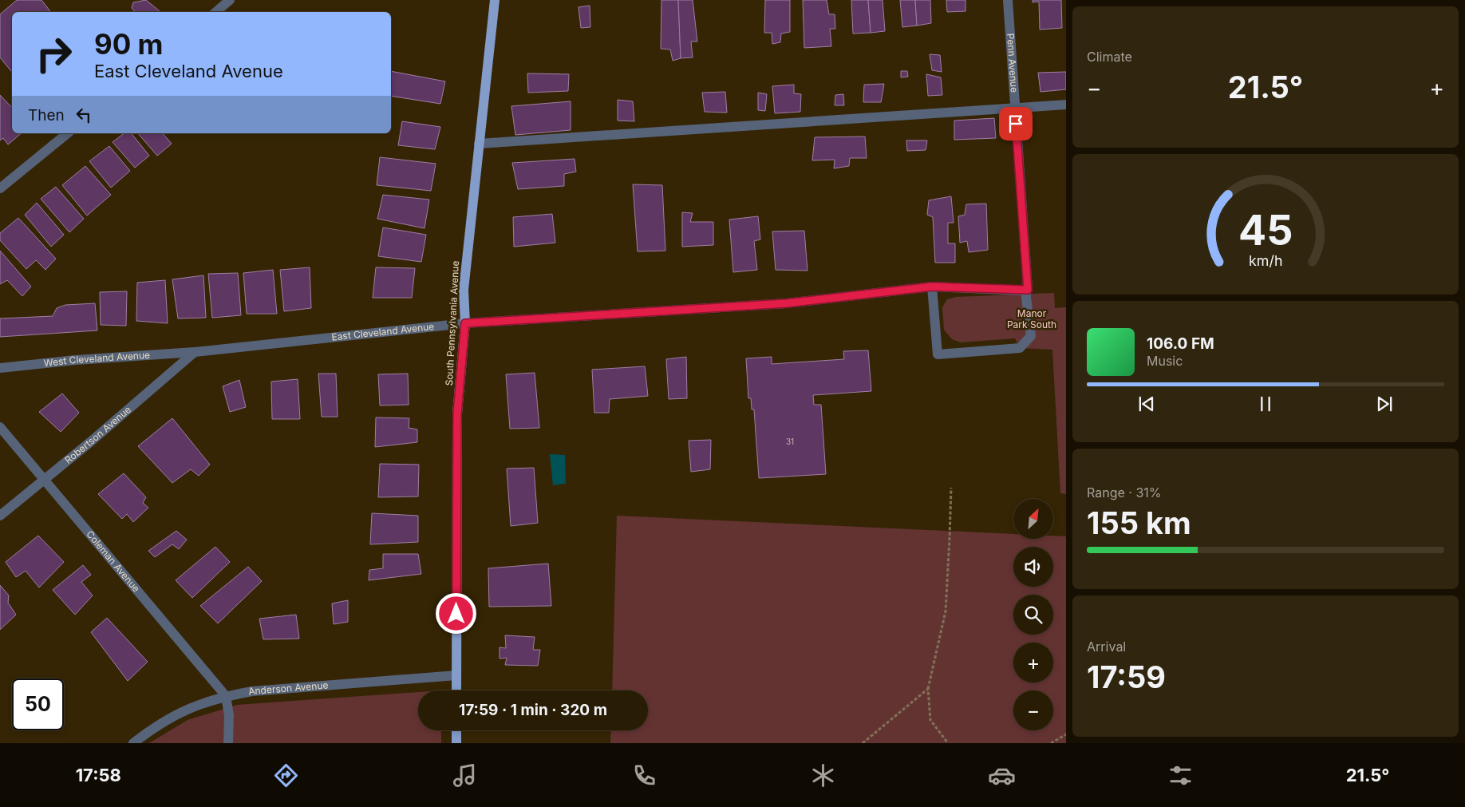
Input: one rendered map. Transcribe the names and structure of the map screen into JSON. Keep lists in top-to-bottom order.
{
  "streets": {
    "main road": ["South Pennsylvania Avenue"],
    "street": [
      "Penn Avenue",
      "East Cleveland Avenue",
      "West Cleveland Avenue",
      "Robertson Avenue",
      "Coleman Avenue",
      "Anderson Avenue"
    ]
  },
  "crossings": [
    ["Penn Avenue", "East Cleveland Avenue"],
    ["South Pennsylvania Avenue", "East Cleveland Avenue"],
    ["South Pennsylvania Avenue", "Anderson Avenue"],
    ["East Cleveland Avenue", "West Cleveland Avenue"],
    ["East Cleveland Avenue", "Robertson Avenue"],
    ["West Cleveland Avenue", "Robertson Avenue"],
    ["Robertson Avenue", "Coleman Avenue"],
    ["Coleman Avenue", "Anderson Avenue"]
  ],
  "parks": ["Manor Park South"],
  "house_numbers": ["31"],
  "north": "top right",
  "page": {
    "tile": [
      "Climate",
      ["Range · 31%", "155 km"],
      ["Arrival", "17:59"]
    ],
    "turn": ["90 m", "East Cleveland Avenue"],
    "heat": ["−", "21.5°", "+"],
    "then": "Then",
    "song": ["106.0 FM", "Music"],
    "map_buttons": ["+", "−"],
    "limit": "50",
    "trip": "17:59 · 1 min · 320 m",
    "tabs": ["17:58", "21.5°"],
    "gauge": ["45", "km/h"]
  }
}
